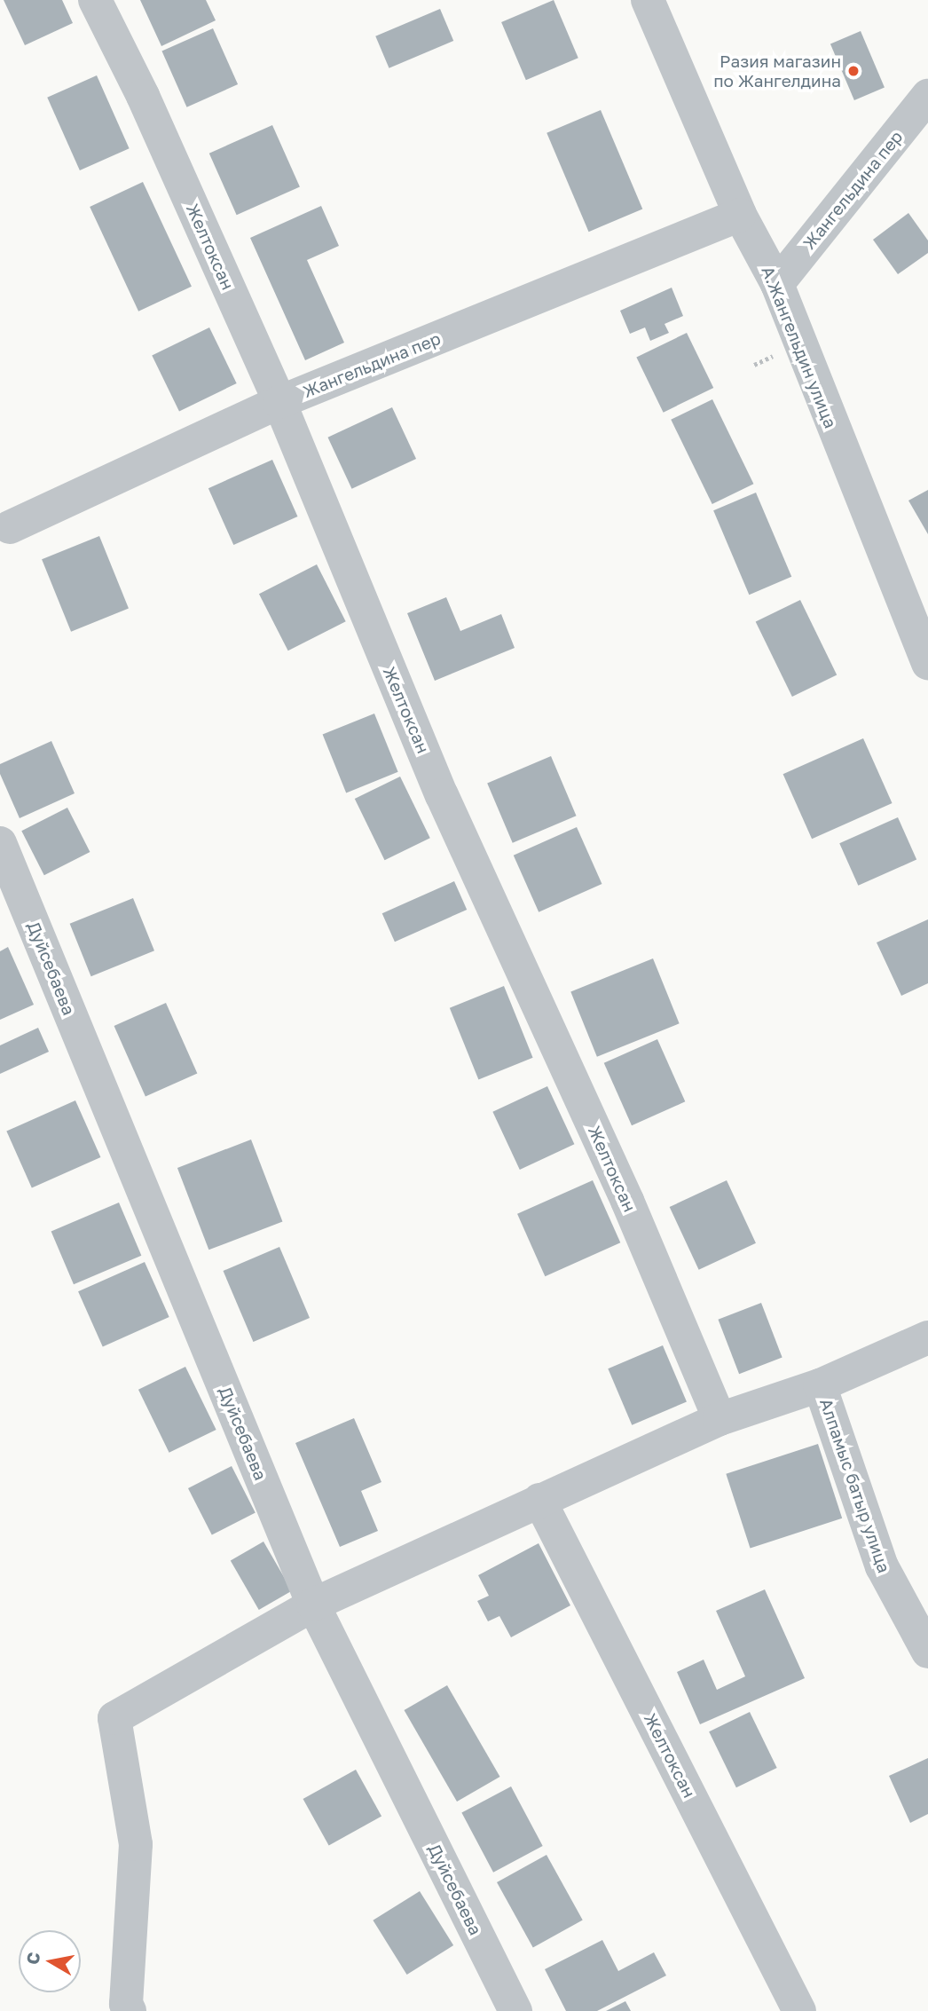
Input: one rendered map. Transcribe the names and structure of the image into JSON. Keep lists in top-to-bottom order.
{
  "streets": {
    "street": [
      "Жангельдина пер",
      "Желтоксан",
      "А.Жангельдин улица",
      "Дуйсебаева",
      "Алпамыс батыр улица"
    ]
  },
  "crossings": [
    ["Жангельдина пер", "Желтоксан"],
    ["Жангельдина пер", "А.Жангельдин улица"]
  ],
  "places": ["Разия магазин по Жангелдина"],
  "north": "left"
}
